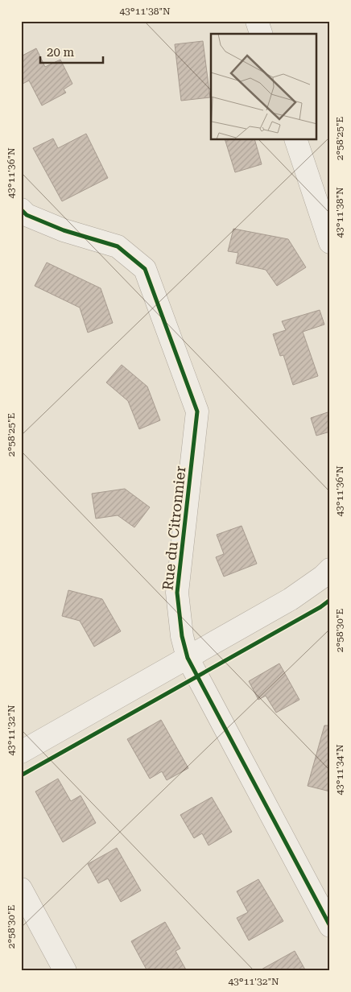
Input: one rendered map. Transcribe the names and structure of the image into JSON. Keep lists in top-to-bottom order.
{
  "streets": {
    "street": ["Rue du Citronnier"]
  },
  "scale_bar": "20 m",
  "coordinates": [
    "43°11'38\"N",
    "2°58'25\"E",
    "43°11'36\"N",
    "2°58'30\"E",
    "43°11'32\"N",
    "43°11'34\"N"
  ]
}
